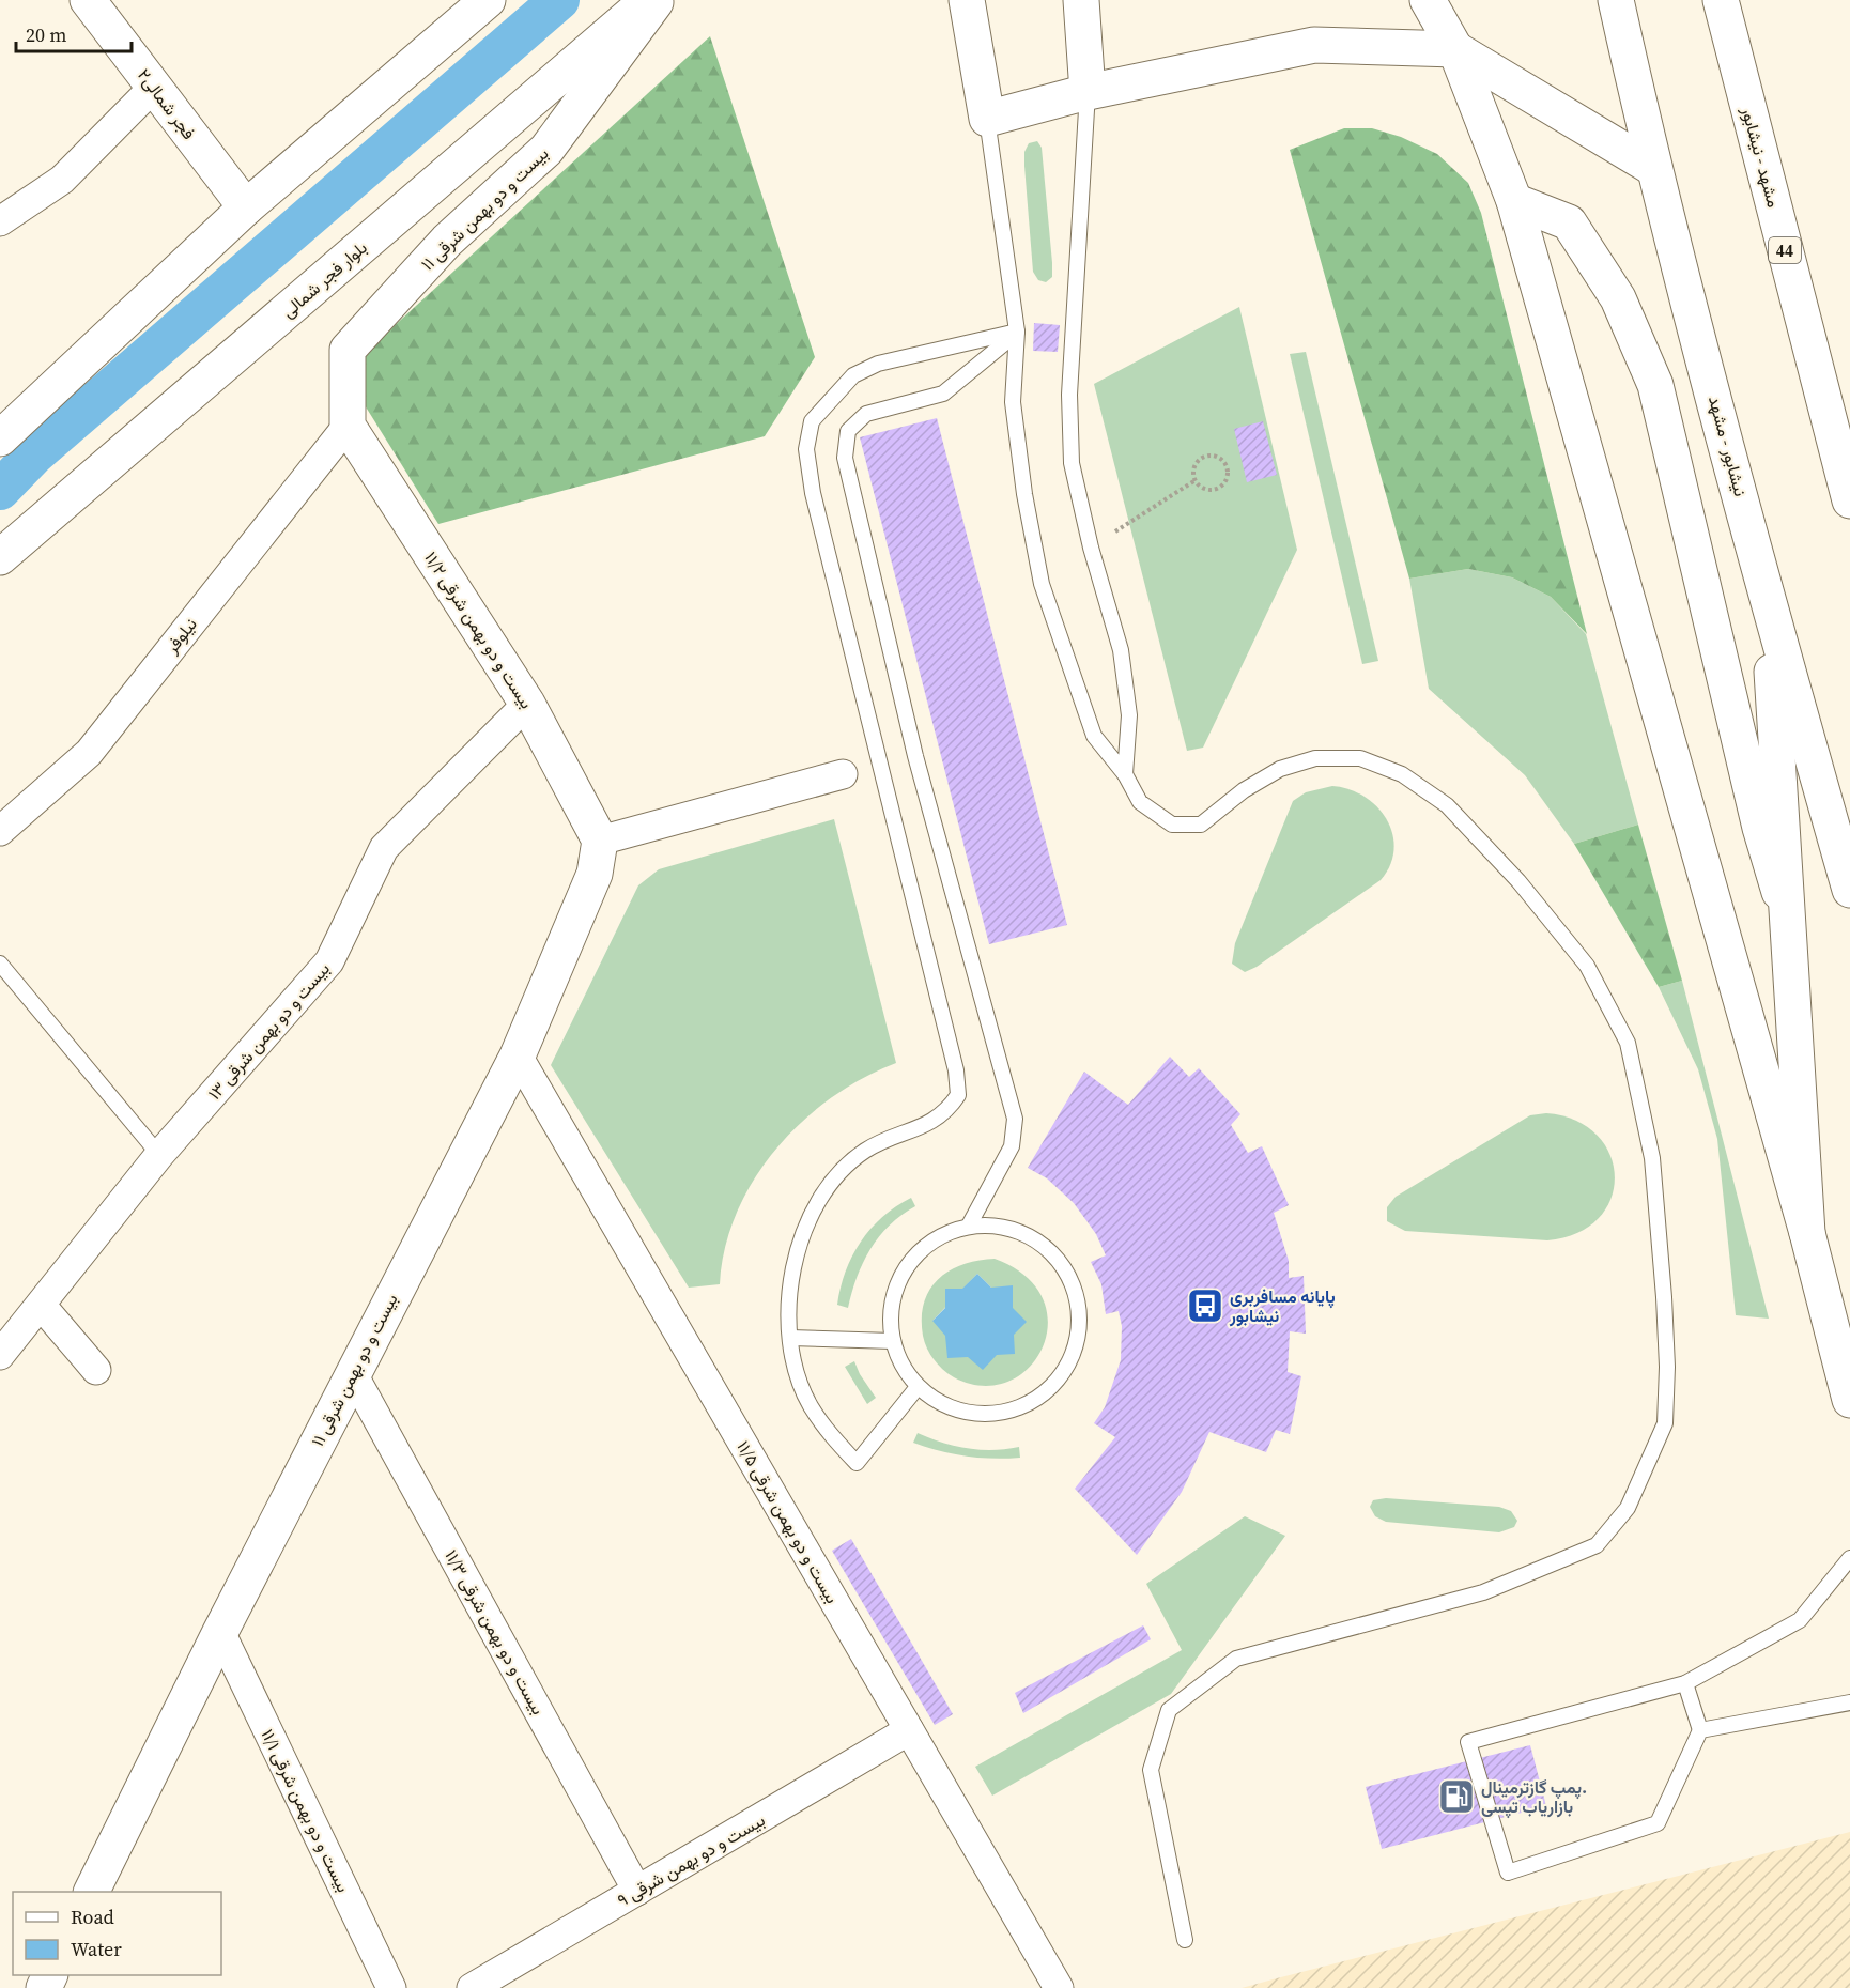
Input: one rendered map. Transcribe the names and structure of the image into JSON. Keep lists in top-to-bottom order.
{
  "streets": {
    "main road": [
      "فجر شمالی۲",
      "مشهد - نیشابور",
      "بیست و دو بهمن شرقی ۱۱",
      "44",
      "بلوار فجر شمالی",
      "نیشابور - مشهد",
      "بیست و دو بهمن شرقی ۱۱/۲"
    ],
    "street": [
      "نیلوفر",
      "بیست و دو بهمن شرقی ۱۳",
      "بیست و دو بهمن شرقی ۱۱/۵",
      "بیست و دو بهمن شرقی ۱۱/۳",
      "بیست و دو بهمن شرقی ۱۱/۱",
      "بیست و دو بهمن شرقی ۹"
    ]
  },
  "crossings": [
    ["بیست و دو بهمن شرقی ۱۱", "بیست و دو بهمن شرقی ۱۱/۲"],
    ["بیست و دو بهمن شرقی ۱۱", "نیلوفر"],
    ["بیست و دو بهمن شرقی ۱۱", "بیست و دو بهمن شرقی ۱۱/۵"],
    ["بیست و دو بهمن شرقی ۱۱", "بیست و دو بهمن شرقی ۱۱/۳"],
    ["بیست و دو بهمن شرقی ۱۱", "بیست و دو بهمن شرقی ۱۱/۱"],
    ["بیست و دو بهمن شرقی ۱۱/۲", "نیلوفر"],
    ["بیست و دو بهمن شرقی ۱۱/۲", "بیست و دو بهمن شرقی ۱۳"],
    ["بیست و دو بهمن شرقی ۱۱/۵", "بیست و دو بهمن شرقی ۹"],
    ["بیست و دو بهمن شرقی ۱۱/۳", "بیست و دو بهمن شرقی ۹"]
  ],
  "places": {
    "bus stop": ["پایانه مسافربری نیشابور"],
    "fuel station": ["پمپ گازترمینال. بازاریاب تپسی"]
  },
  "legend": ["Road", "Water"],
  "scale_bar": "20 m"
}
